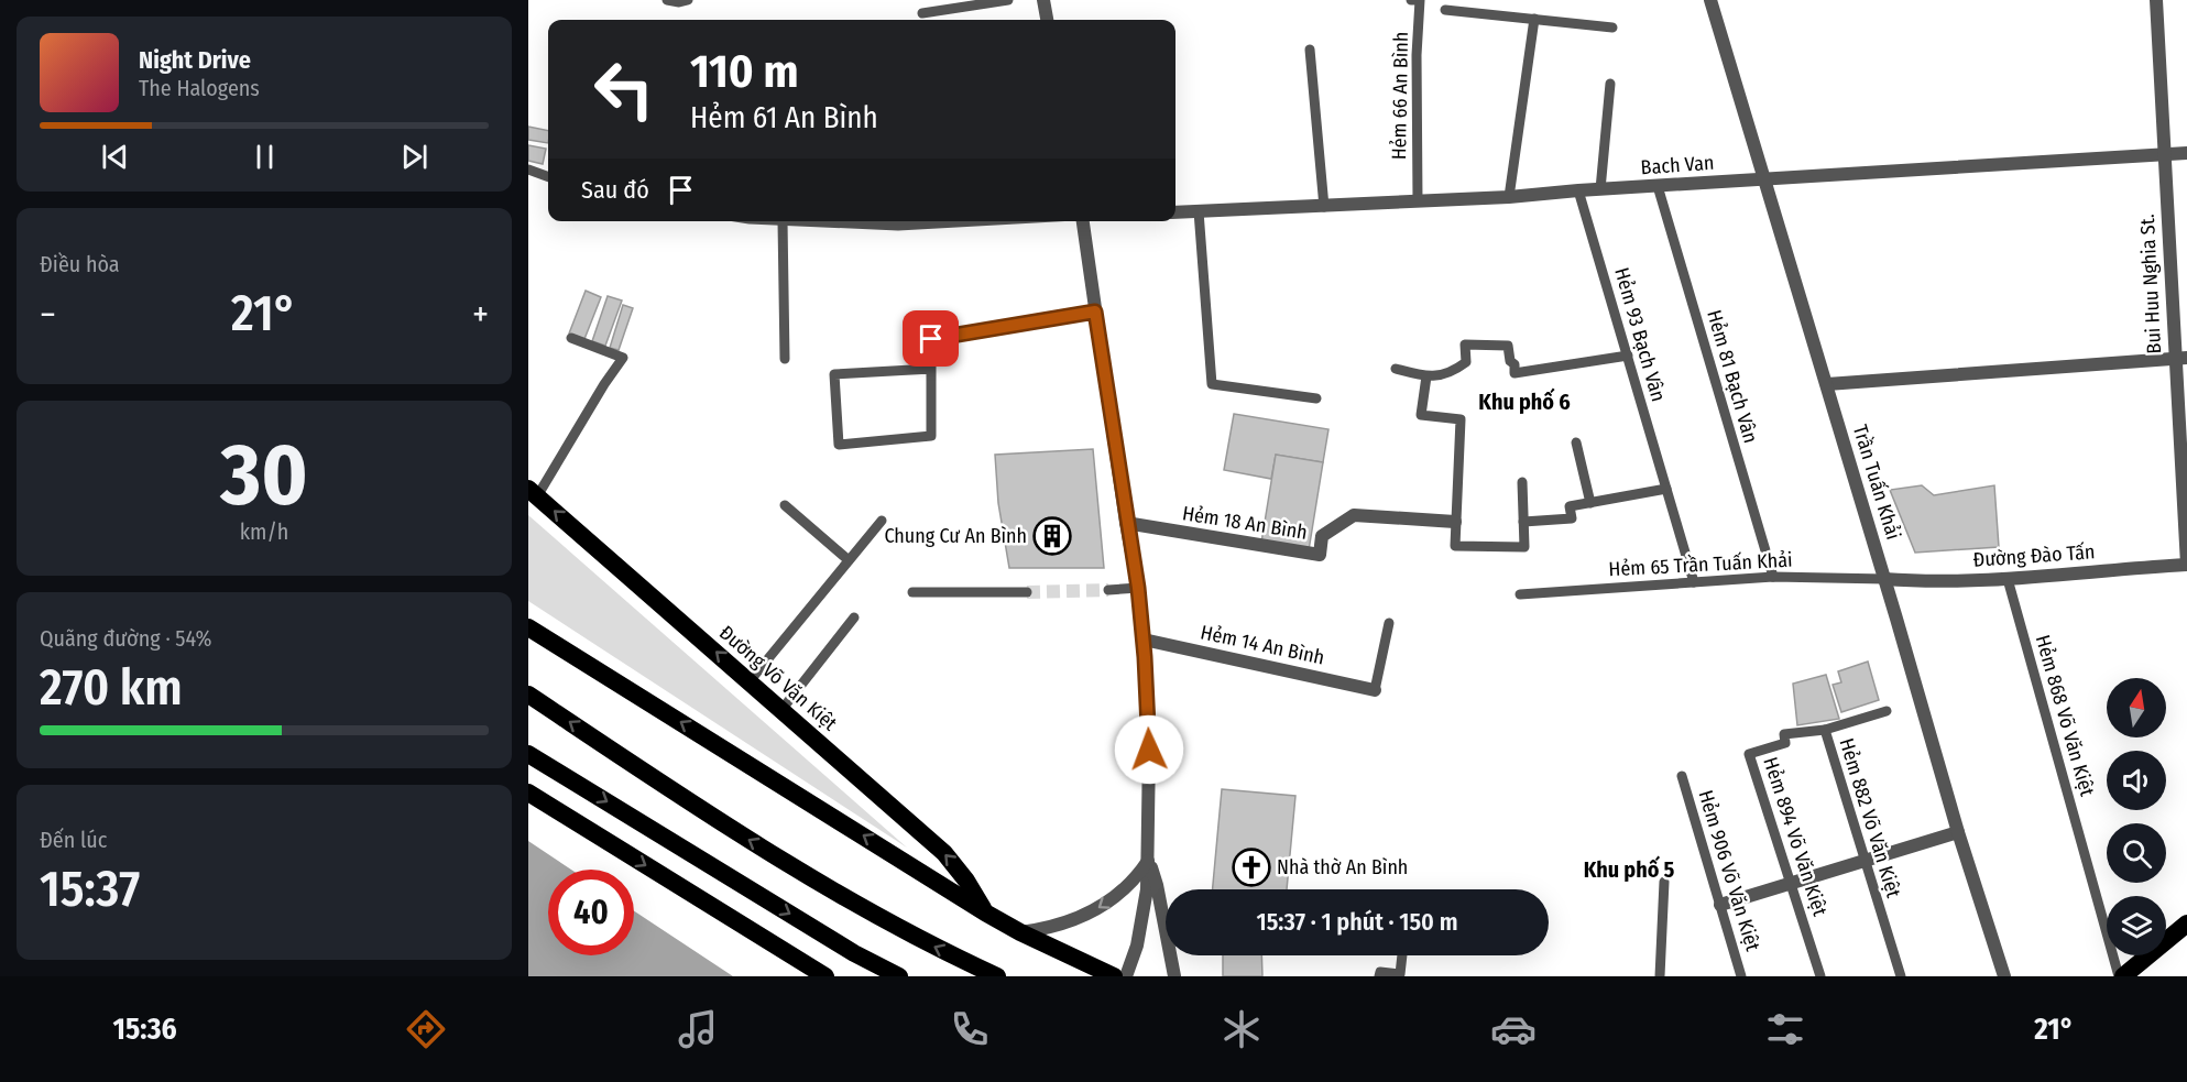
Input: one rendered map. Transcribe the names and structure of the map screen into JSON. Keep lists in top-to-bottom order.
{
  "streets": {
    "highway": ["Đường Võ Văn Kiệt"],
    "street": [
      "Bach Van",
      "Bui Huu Nghia St.",
      "Trần Tuấn Khải",
      "Hẻm 18 An Bình",
      "Đường Đào Tấn",
      "Hẻm 14 An Bình"
    ],
    "lane": [
      "Hẻm 66 An Bình",
      "Hẻm 93 Bạch Vân",
      "Hẻm 81 Bạch Vân",
      "Hẻm 65 Trần Tuấn Khải",
      "Hẻm 868 Võ Văn Kiệt",
      "Hẻm 882 Võ Văn Kiệt",
      "Hẻm 894 Võ Văn Kiệt",
      "Hẻm 906 Võ Văn Kiệt"
    ]
  },
  "crossings": [
    ["Hẻm 66 An Bình", "Bach Van"],
    ["Bach Van", "Bui Huu Nghia St."],
    ["Bach Van", "Hẻm 93 Bạch Vân"],
    ["Bach Van", "Hẻm 81 Bạch Vân"],
    ["Bach Van", "Trần Tuấn Khải"],
    ["Bui Huu Nghia St.", "Đường Đào Tấn"],
    ["Hẻm 93 Bạch Vân", "Hẻm 65 Trần Tuấn Khải"],
    ["Hẻm 81 Bạch Vân", "Hẻm 65 Trần Tuấn Khải"],
    ["Trần Tuấn Khải", "Đường Đào Tấn"],
    ["Trần Tuấn Khải", "Hẻm 65 Trần Tuấn Khải"],
    ["Đường Đào Tấn", "Hẻm 65 Trần Tuấn Khải"],
    ["Đường Đào Tấn", "Hẻm 868 Võ Văn Kiệt"],
    ["Hẻm 882 Võ Văn Kiệt", "Hẻm 894 Võ Văn Kiệt"]
  ],
  "districts": ["Khu phố 6", "Khu phố 5"],
  "places": {
    "building": ["Chung Cư An Bình"],
    "church": ["Nhà thờ An Bình"]
  },
  "north": "top",
  "page": {
    "turn": ["110 m", "Hẻm 61 An Bình"],
    "song": ["Night Drive", "The Halogens"],
    "then": "Sau đó",
    "tile": [
      "Điều hòa",
      ["30", "km/h"],
      ["Quãng đường · 54%", "270 km"],
      ["Đến lúc", "15:37"]
    ],
    "heat": ["−", "21°", "+"],
    "limit": "40",
    "trip": "15:37 · 1 phút · 150 m",
    "tabs": ["15:36", "21°"]
  }
}
